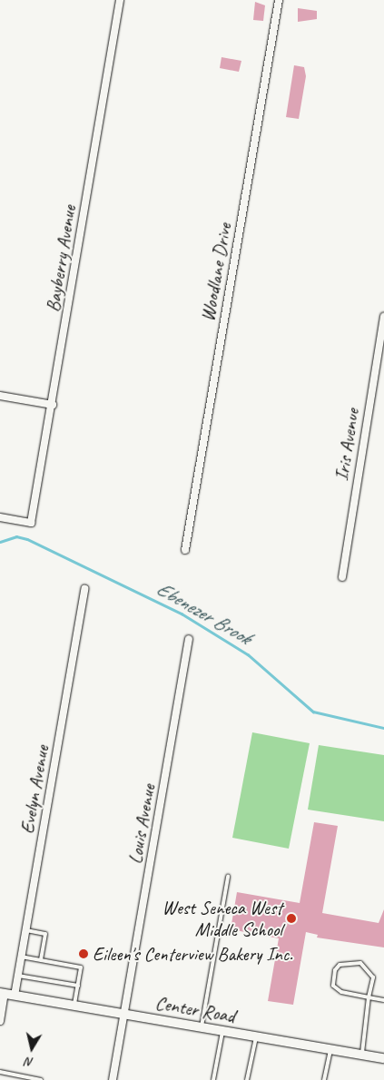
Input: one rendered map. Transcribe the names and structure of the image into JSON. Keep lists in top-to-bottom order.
{
  "streets": {
    "main road": ["Center Road"],
    "street": [
      "Bayberry Avenue",
      "Woodlane Drive",
      "Iris Avenue",
      "Evelyn Avenue",
      "Louis Avenue"
    ]
  },
  "crossings": [
    ["Evelyn Avenue", "Center Road"],
    ["Louis Avenue", "Center Road"]
  ],
  "water": ["Ebenezer Brook"],
  "places": ["West Seneca West Middle School", "Eileen's Centerview Bakery Inc."],
  "north": "bottom"
}
